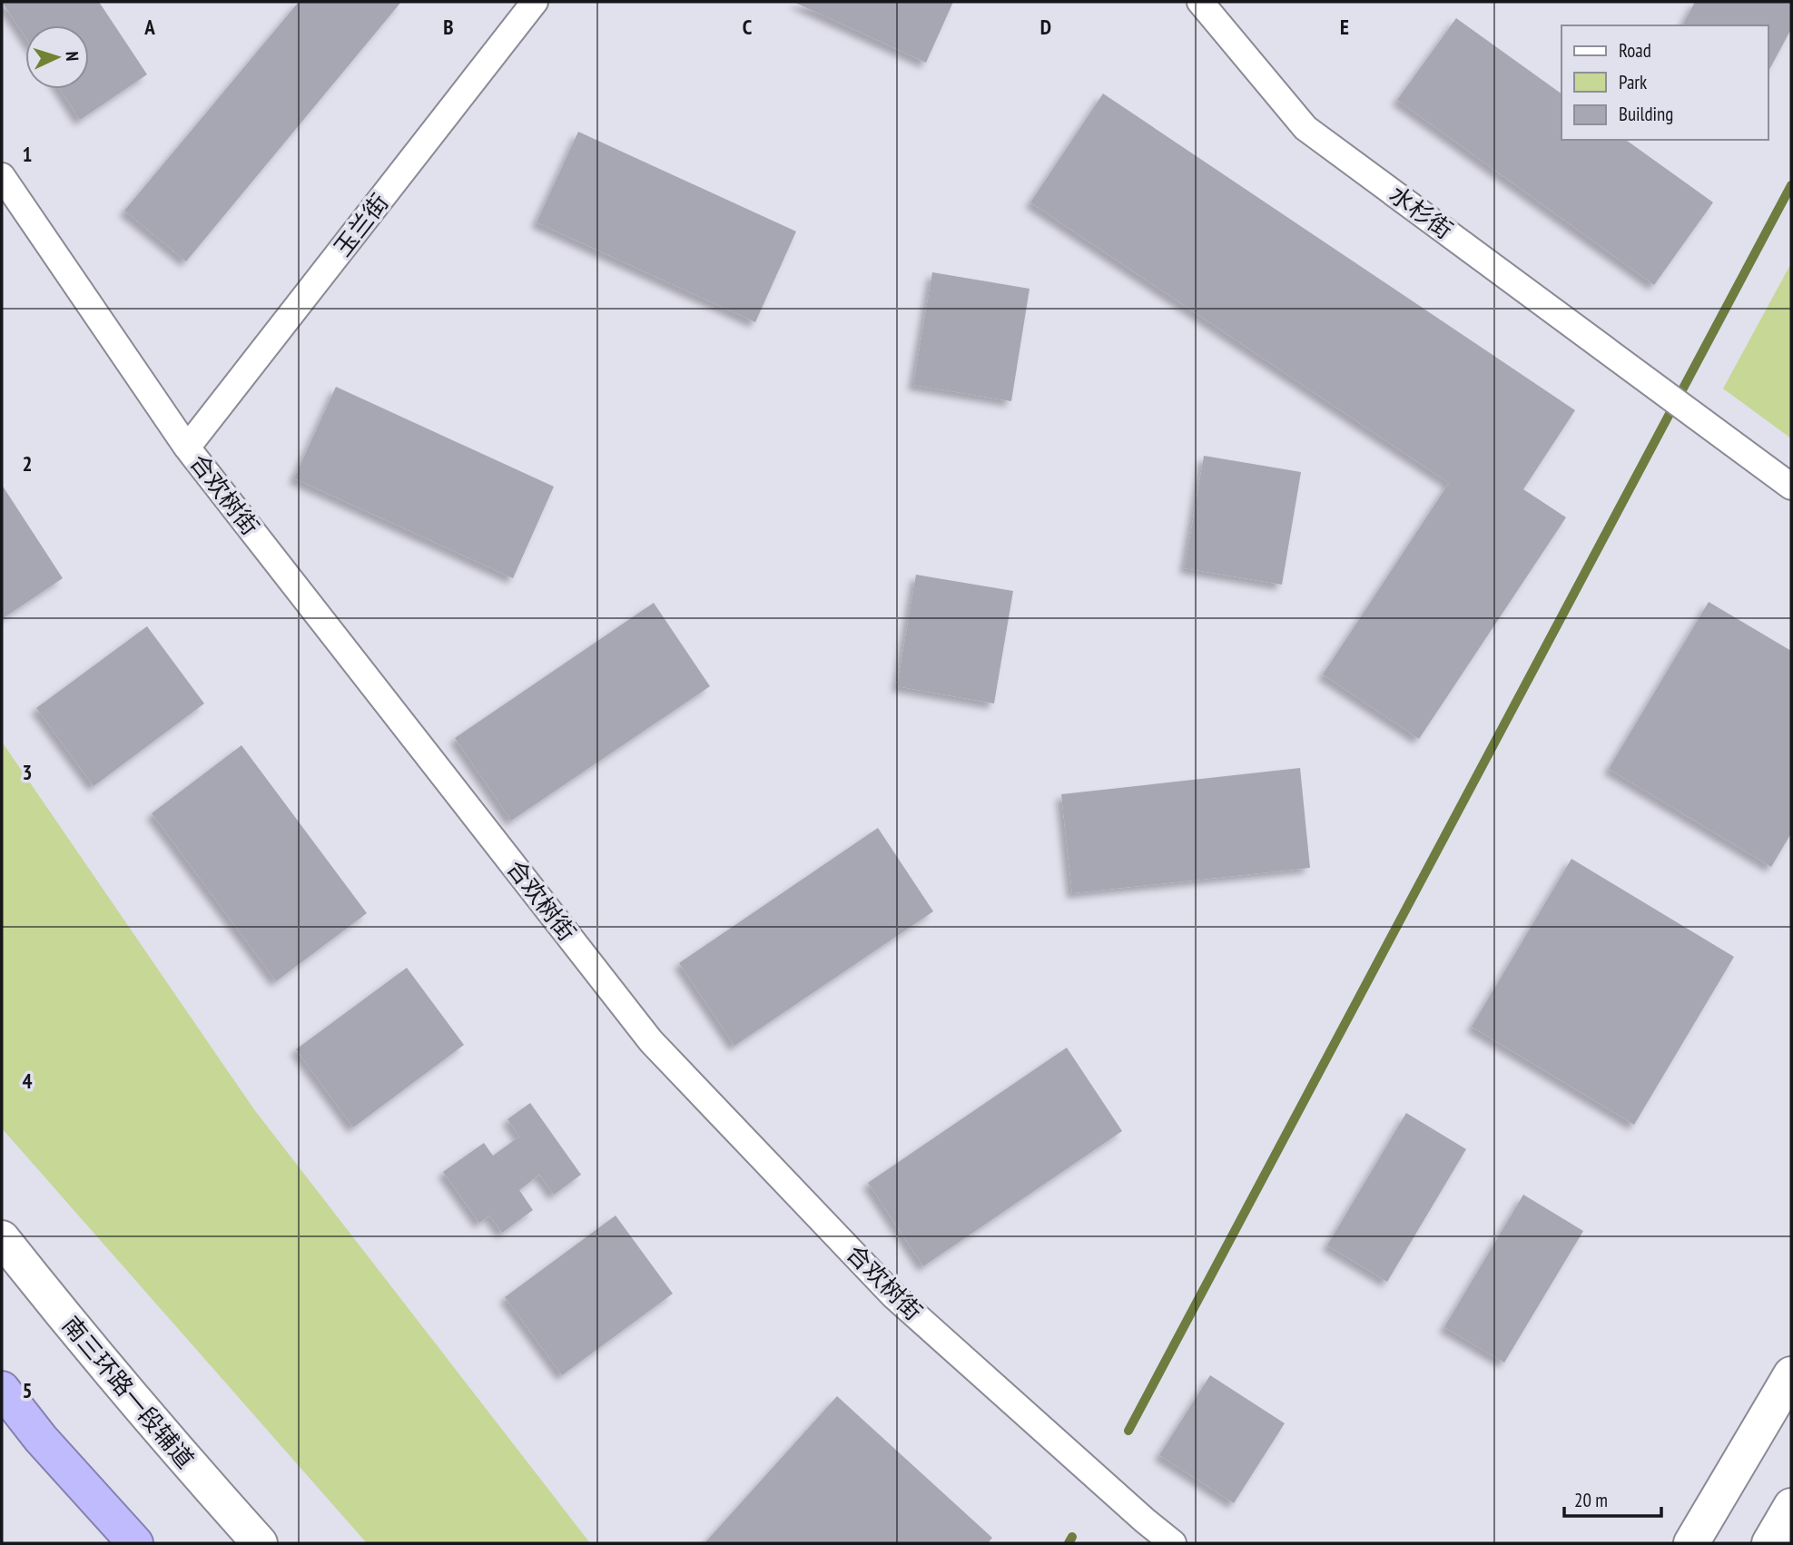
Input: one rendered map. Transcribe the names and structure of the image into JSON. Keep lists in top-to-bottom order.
{
  "streets": {
    "main road": ["南三环路一段辅道"],
    "street": ["水杉街", "玉兰街", "合欢树街"]
  },
  "crossings": [
    ["玉兰街", "合欢树街"]
  ],
  "legend": ["Road", "Park", "Building"],
  "scale_bar": "20 m",
  "north": "right",
  "grid": {
    "columns": [
      "A",
      "B",
      "C",
      "D",
      "E"
    ],
    "rows": [
      "1",
      "2",
      "3",
      "4",
      "5"
    ]
  }
}
